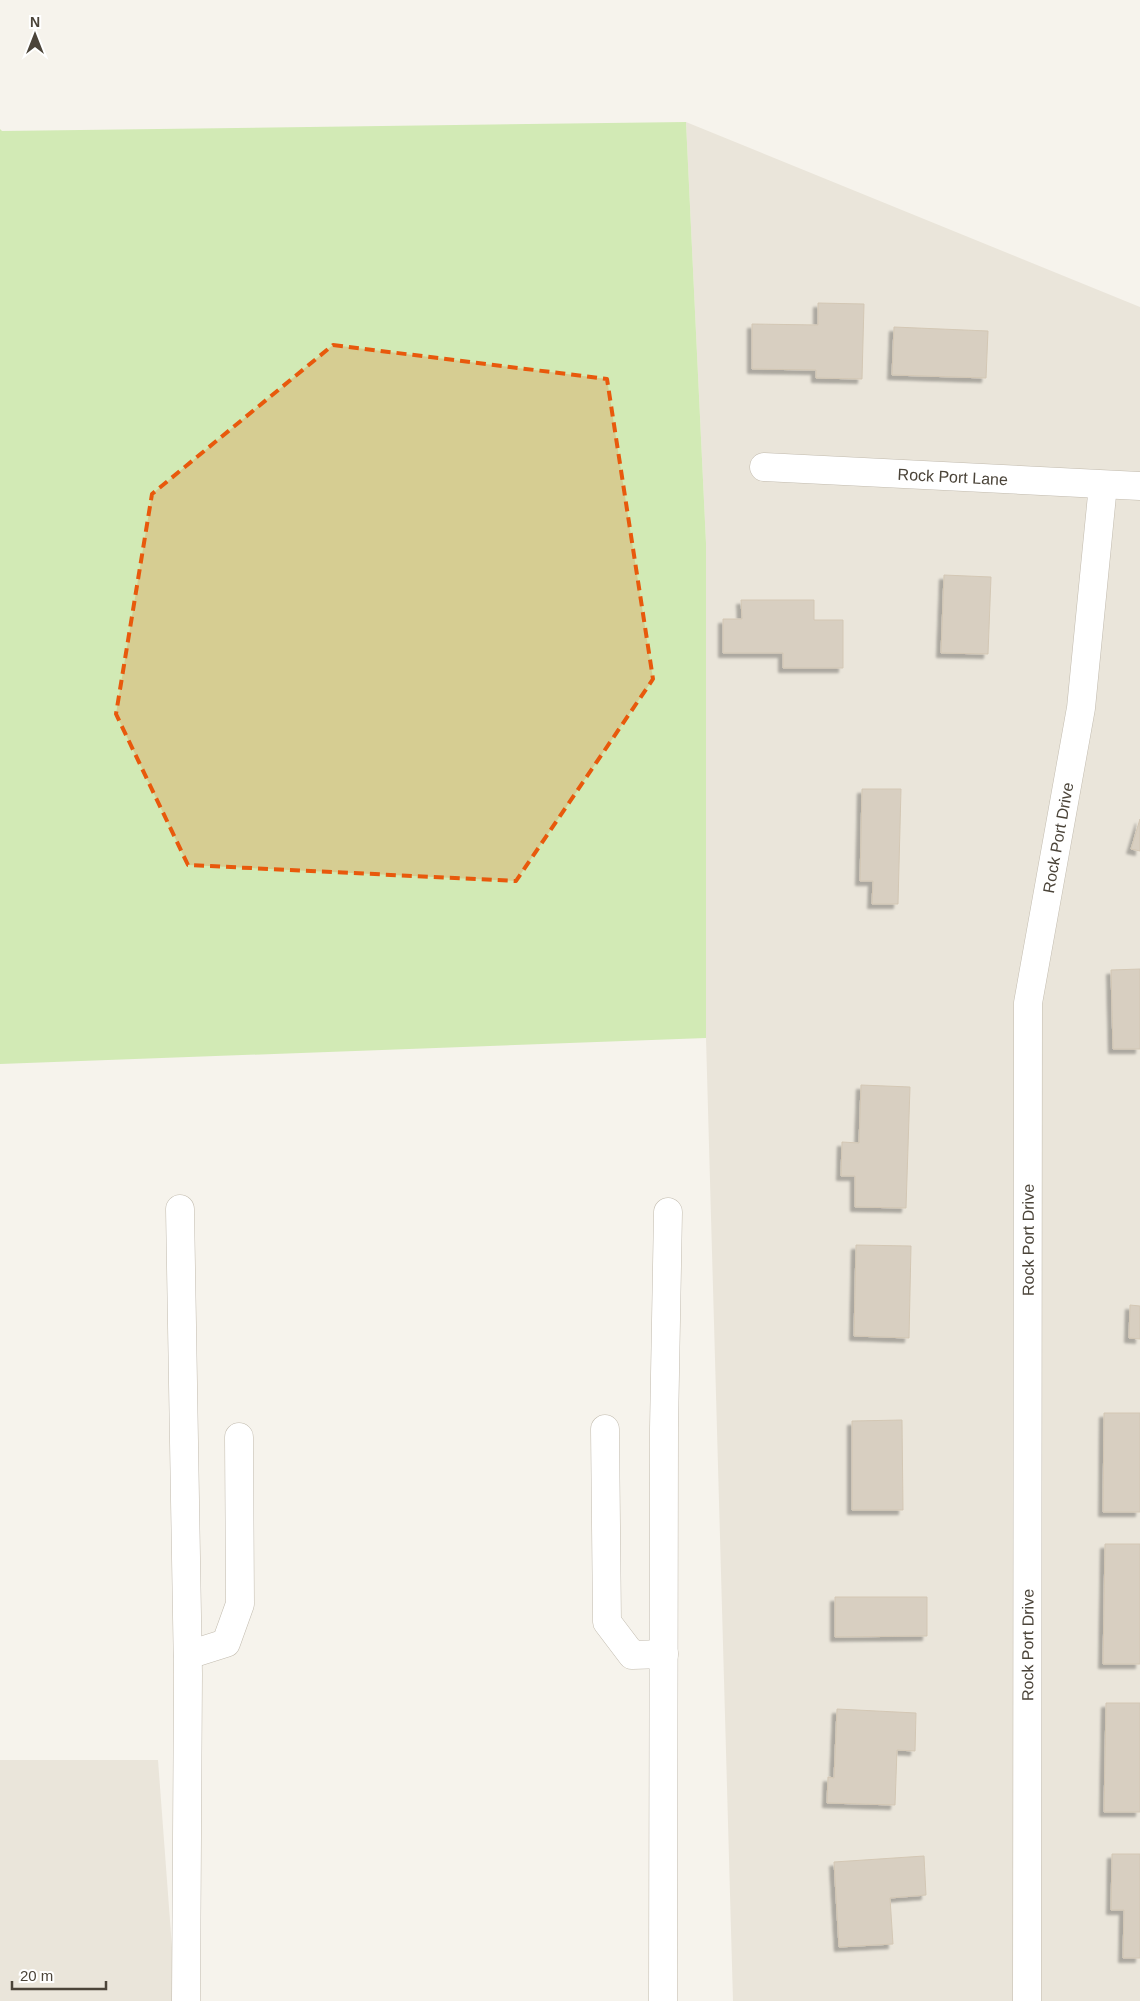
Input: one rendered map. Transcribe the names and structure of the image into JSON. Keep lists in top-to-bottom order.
{
  "streets": {
    "street": ["Rock Port Lane", "Rock Port Drive"]
  },
  "crossings": [
    ["Rock Port Lane", "Rock Port Drive"]
  ],
  "scale_bar": "20 m",
  "north": "top"
}
